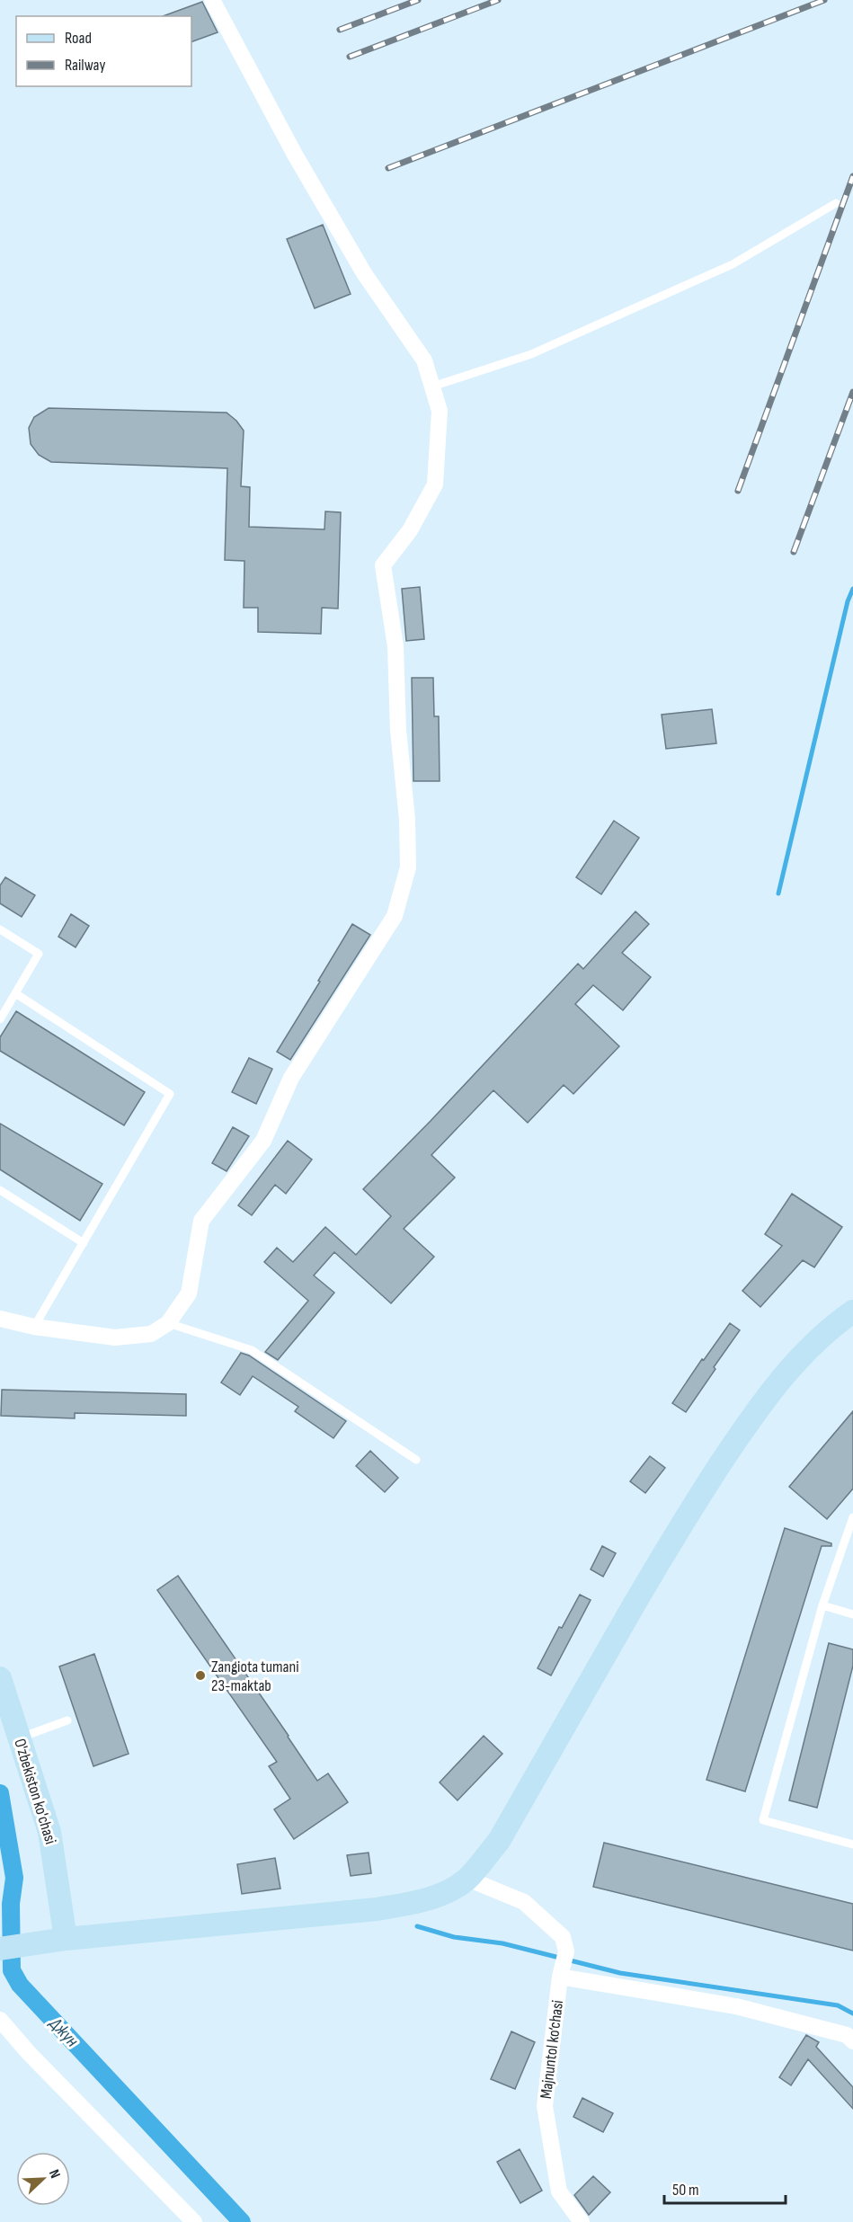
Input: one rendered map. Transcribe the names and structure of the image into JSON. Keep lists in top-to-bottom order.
{
  "streets": {
    "main road": ["O'zbekiston ko'chasi"],
    "street": ["Majnuntol ko‘chasi"]
  },
  "water": ["Джун"],
  "places": ["Zangiota tumani 23-maktab"],
  "legend": ["Road", "Railway"],
  "scale_bar": "50 m",
  "north": "top right"
}
